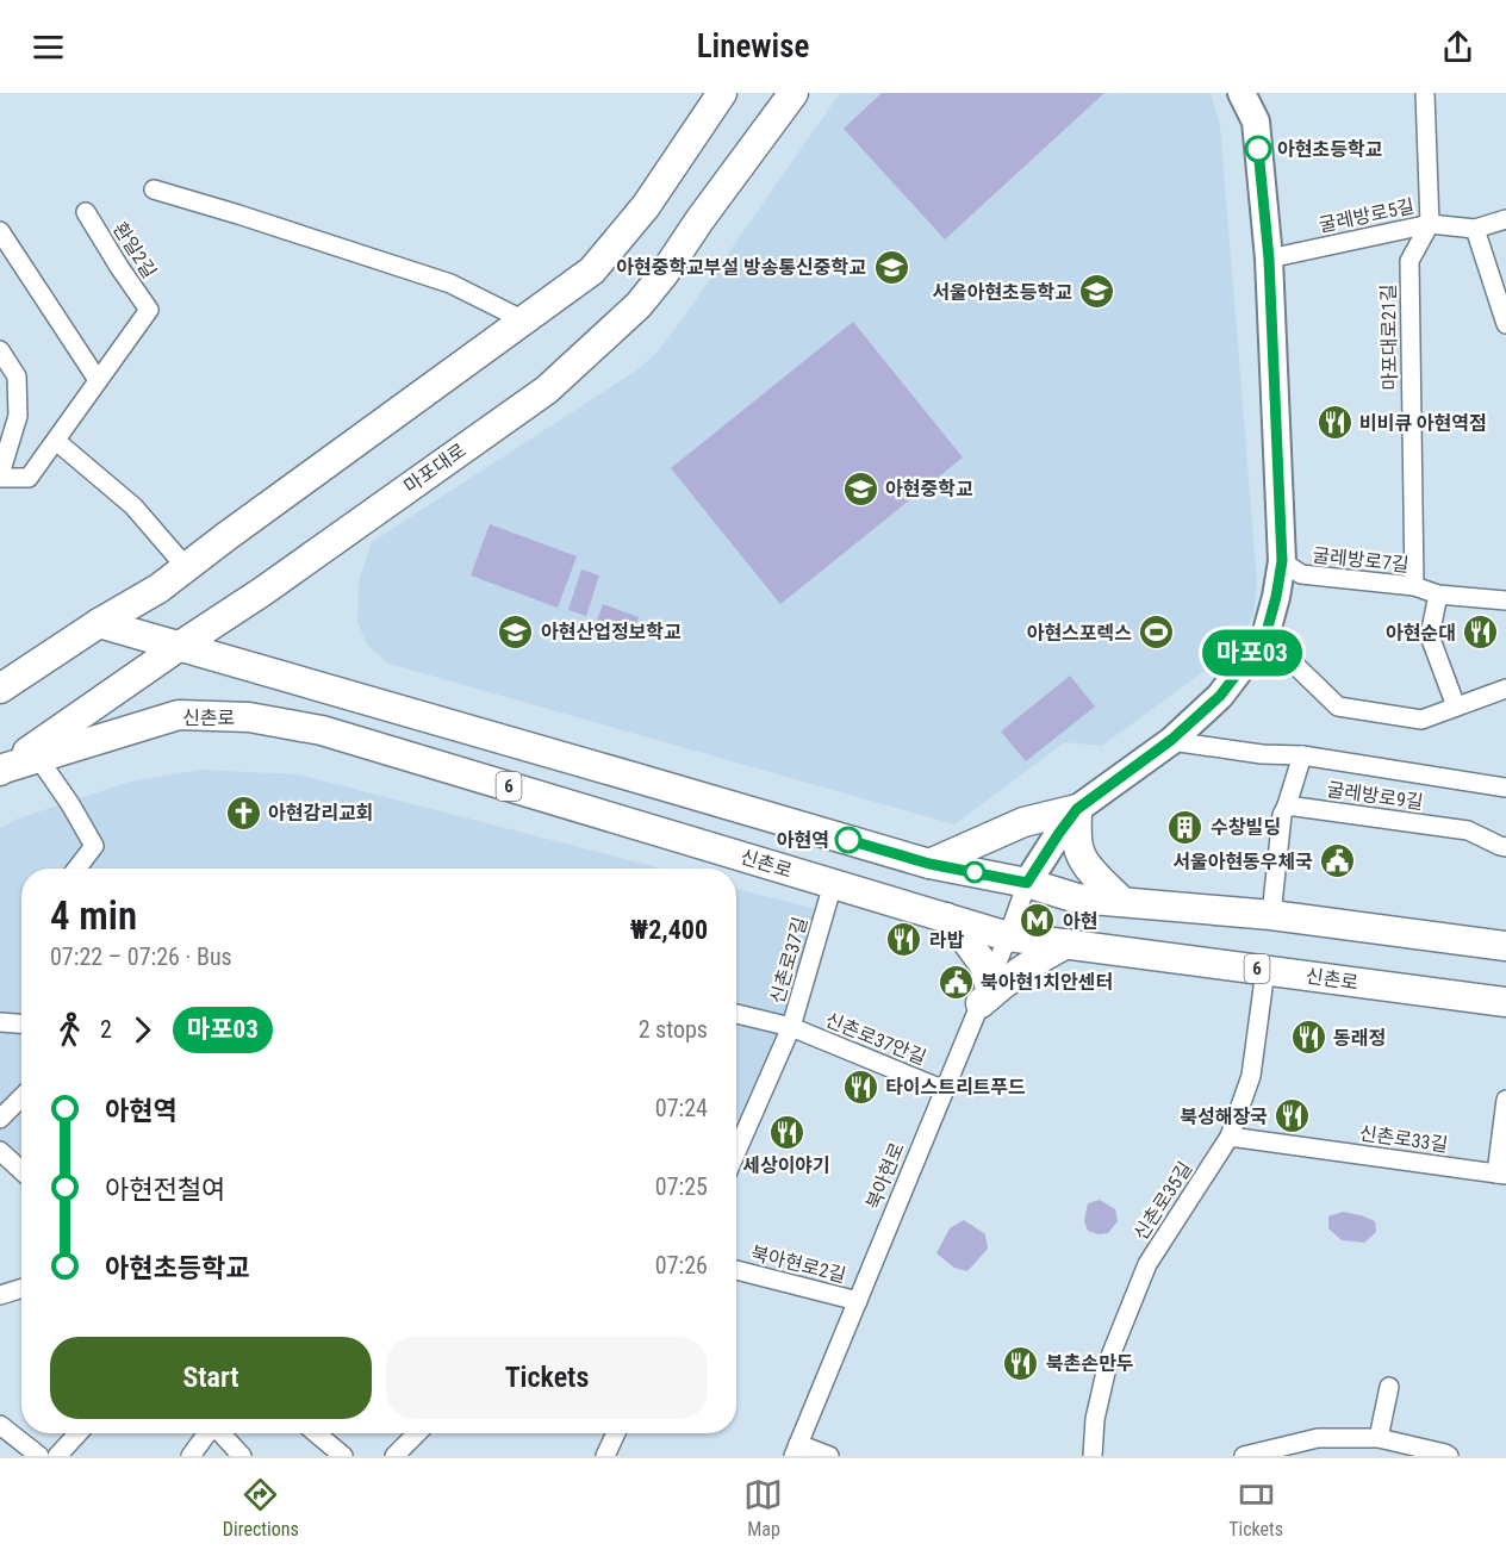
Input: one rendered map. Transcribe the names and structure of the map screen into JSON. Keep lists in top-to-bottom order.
{
  "streets": {
    "main road": ["마포대로", "신촌로", "6"],
    "street": [
      "굴레방로5길",
      "환일2길",
      "마포대로21길",
      "굴레방로7길",
      "굴레방로9길",
      "신촌로37길",
      "신촌로37안길",
      "신촌로33길",
      "북아현로",
      "신촌로35길",
      "북아현로2길"
    ]
  },
  "crossings": [
    ["굴레방로5길", "마포대로21길"],
    ["마포대로21길", "굴레방로7길"],
    ["마포대로", "신촌로"],
    ["마포대로", "6"],
    ["신촌로", "신촌로37길"],
    ["신촌로", "북아현로"],
    ["신촌로", "신촌로35길"],
    ["6", "북아현로"],
    ["신촌로37길", "신촌로37안길"],
    ["신촌로37안길", "북아현로"],
    ["신촌로33길", "신촌로35길"],
    ["북아현로", "북아현로2길"]
  ],
  "places": {
    "other": ["아현초등학교", "아현역"],
    "school or university": [
      "아현중학교부설 방송통신중학교",
      "서울아현초등학교",
      "아현중학교",
      "아현산업정보학교"
    ],
    "restaurant": [
      "비비큐 아현역점",
      "아현순대",
      "라밥",
      "동래정",
      "타이스트리트푸드",
      "북성해장국",
      "세상이야기",
      "북촌손만두"
    ],
    "sports": ["아현스포렉스"],
    "church": ["아현감리교회"],
    "building": ["수창빌딩"],
    "public building": ["서울아현동우체국", "북아현1치안센터"],
    "metro station": ["아현"]
  },
  "lines": ["bus line 마포03"],
  "page": {
    "header": "Linewise",
    "on_map": "마포03",
    "heading": ["4 min", "07:22 – 07:26 · Bus", "₩2,400"],
    "legs": ["2", "마포03", "2 stops"],
    "list": [
      {
        "name": "아현역",
        "value": "07:24"
      },
      {
        "name": "아현전철여",
        "value": "07:25"
      },
      {
        "name": "아현초등학교",
        "value": "07:26"
      }
    ],
    "buttons": ["Start", "Tickets"],
    "tabs": ["Directions", "Map", "Tickets"]
  }
}
